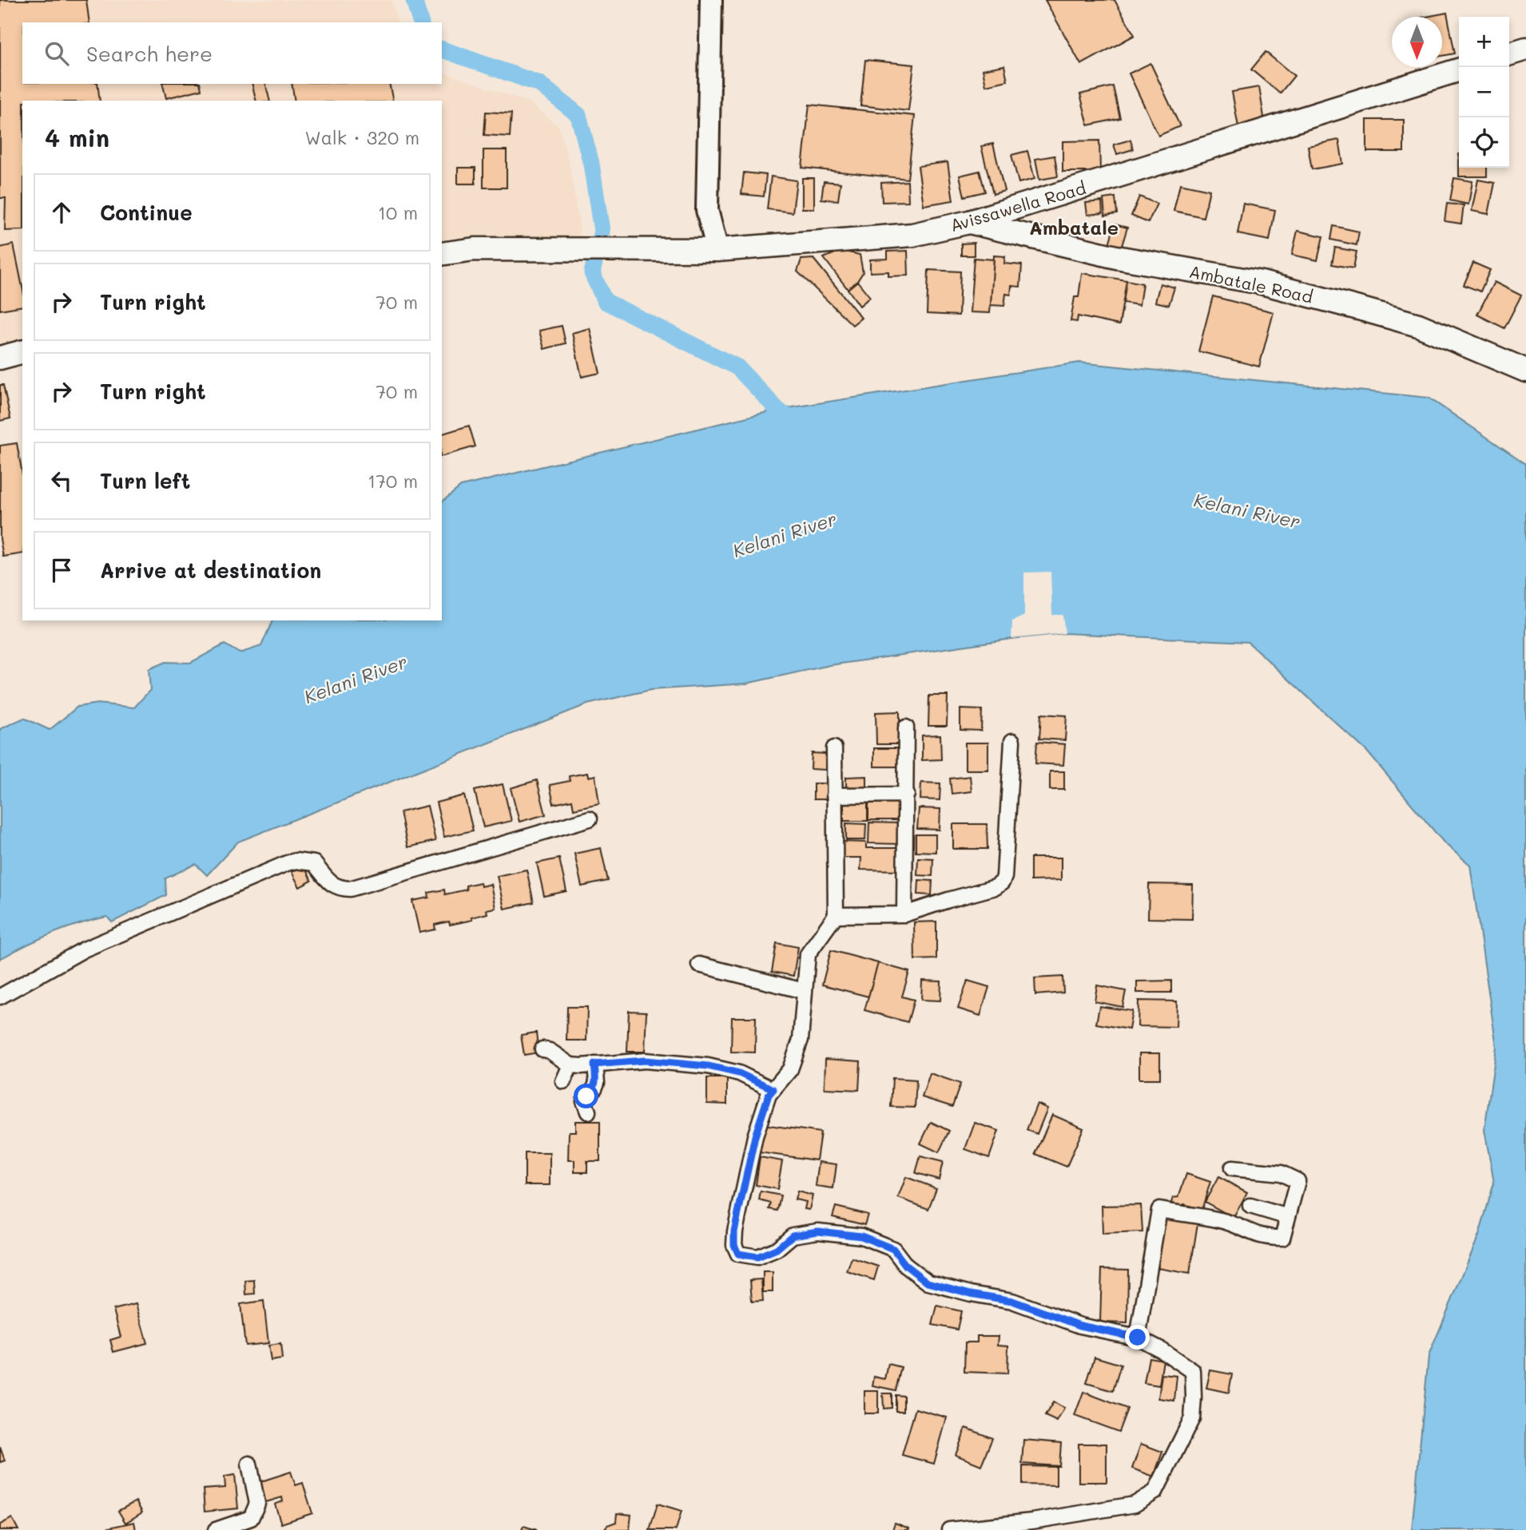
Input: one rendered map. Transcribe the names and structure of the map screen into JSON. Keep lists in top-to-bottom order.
{
  "streets": {
    "main road": ["Avissawella Road", "Ambatale Road"]
  },
  "crossings": [
    ["Avissawella Road", "Ambatale Road"]
  ],
  "districts": ["Ambatale"],
  "water": ["Kelani River"],
  "north": "bottom",
  "page": {
    "map_buttons": ["+", "−"],
    "search": "Search here",
    "heading": ["4 min", "Walk · 320 m"],
    "list": [
      ["Continue", "10 m"],
      ["Turn right", "70 m"],
      ["Turn right", "70 m"],
      ["Turn left", "170 m"],
      "Arrive at destination"
    ]
  }
}
